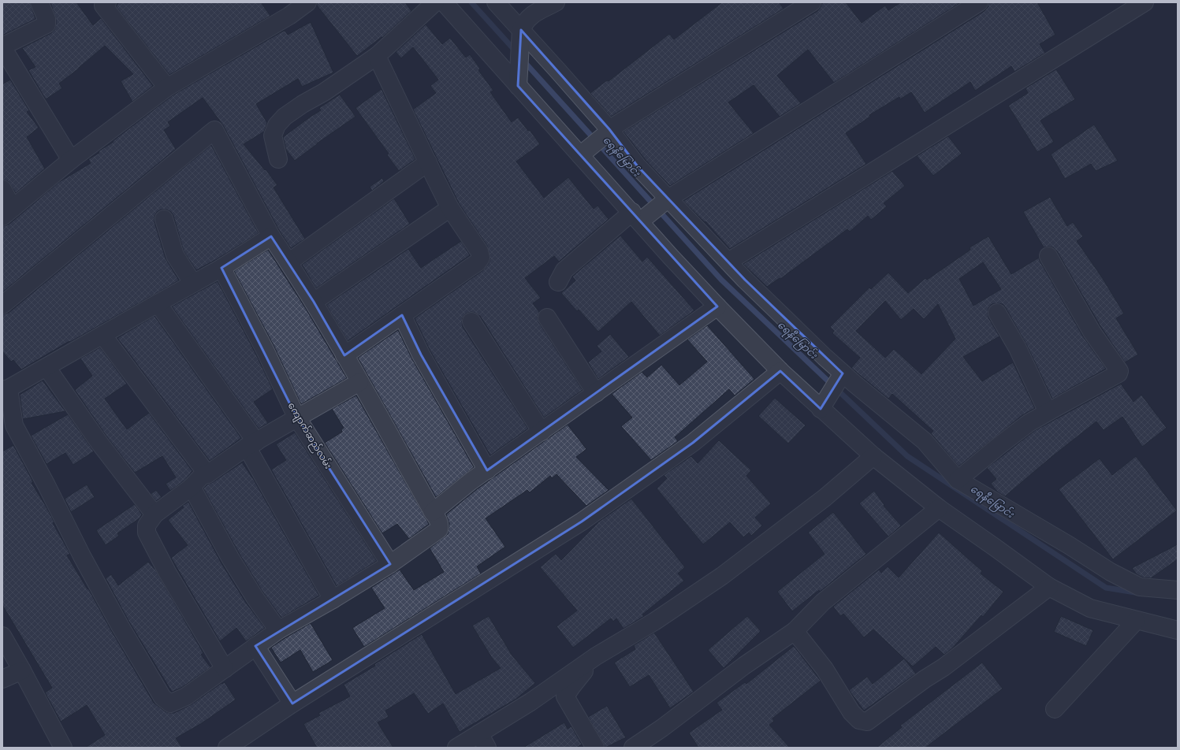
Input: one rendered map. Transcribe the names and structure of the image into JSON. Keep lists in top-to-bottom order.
{
  "streets": {
    "street": ["ကျောက်ဆည်လမ်း"]
  },
  "water": ["ရေနီမြောင်း"]
}
